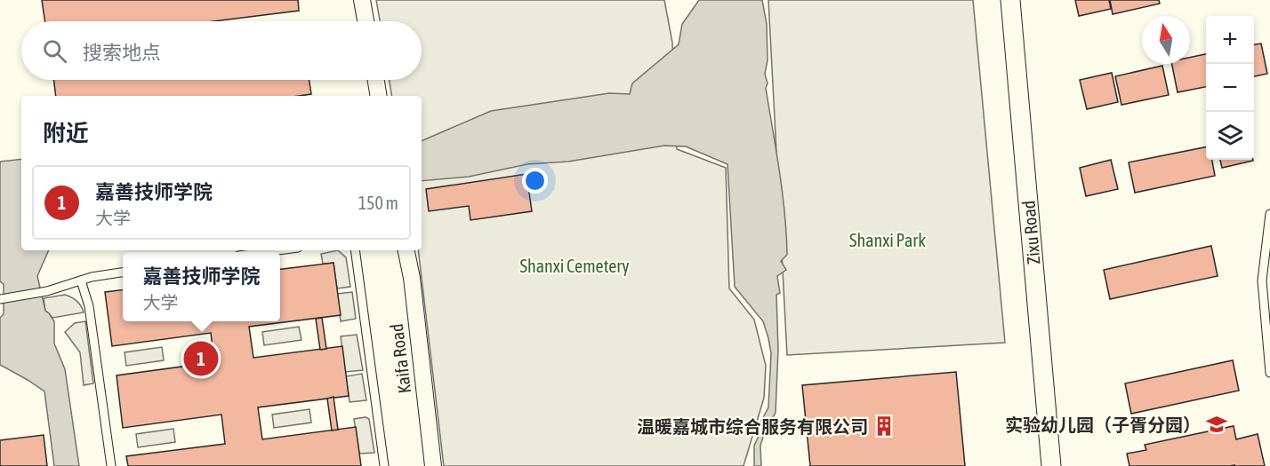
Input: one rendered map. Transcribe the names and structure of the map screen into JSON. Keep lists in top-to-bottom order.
{
  "streets": {
    "street": ["Zixu Road", "Kaifa Road"]
  },
  "parks": ["Shanxi Park", "Shanxi Cemetery"],
  "places": {
    "school or university": ["实验幼儿园（子胥分园）"],
    "building": ["温暖嘉城市综合服务有限公司"]
  },
  "north": "top",
  "page": {
    "map_buttons": ["+", "−"],
    "search": "搜索地点",
    "heading": "附近",
    "list": [
      {
        "mark": "1",
        "name": "嘉善技师学院",
        "note": "大学",
        "value": "150 m"
      }
    ],
    "popup": ["嘉善技师学院", "大学"],
    "pins": "1"
  }
}
